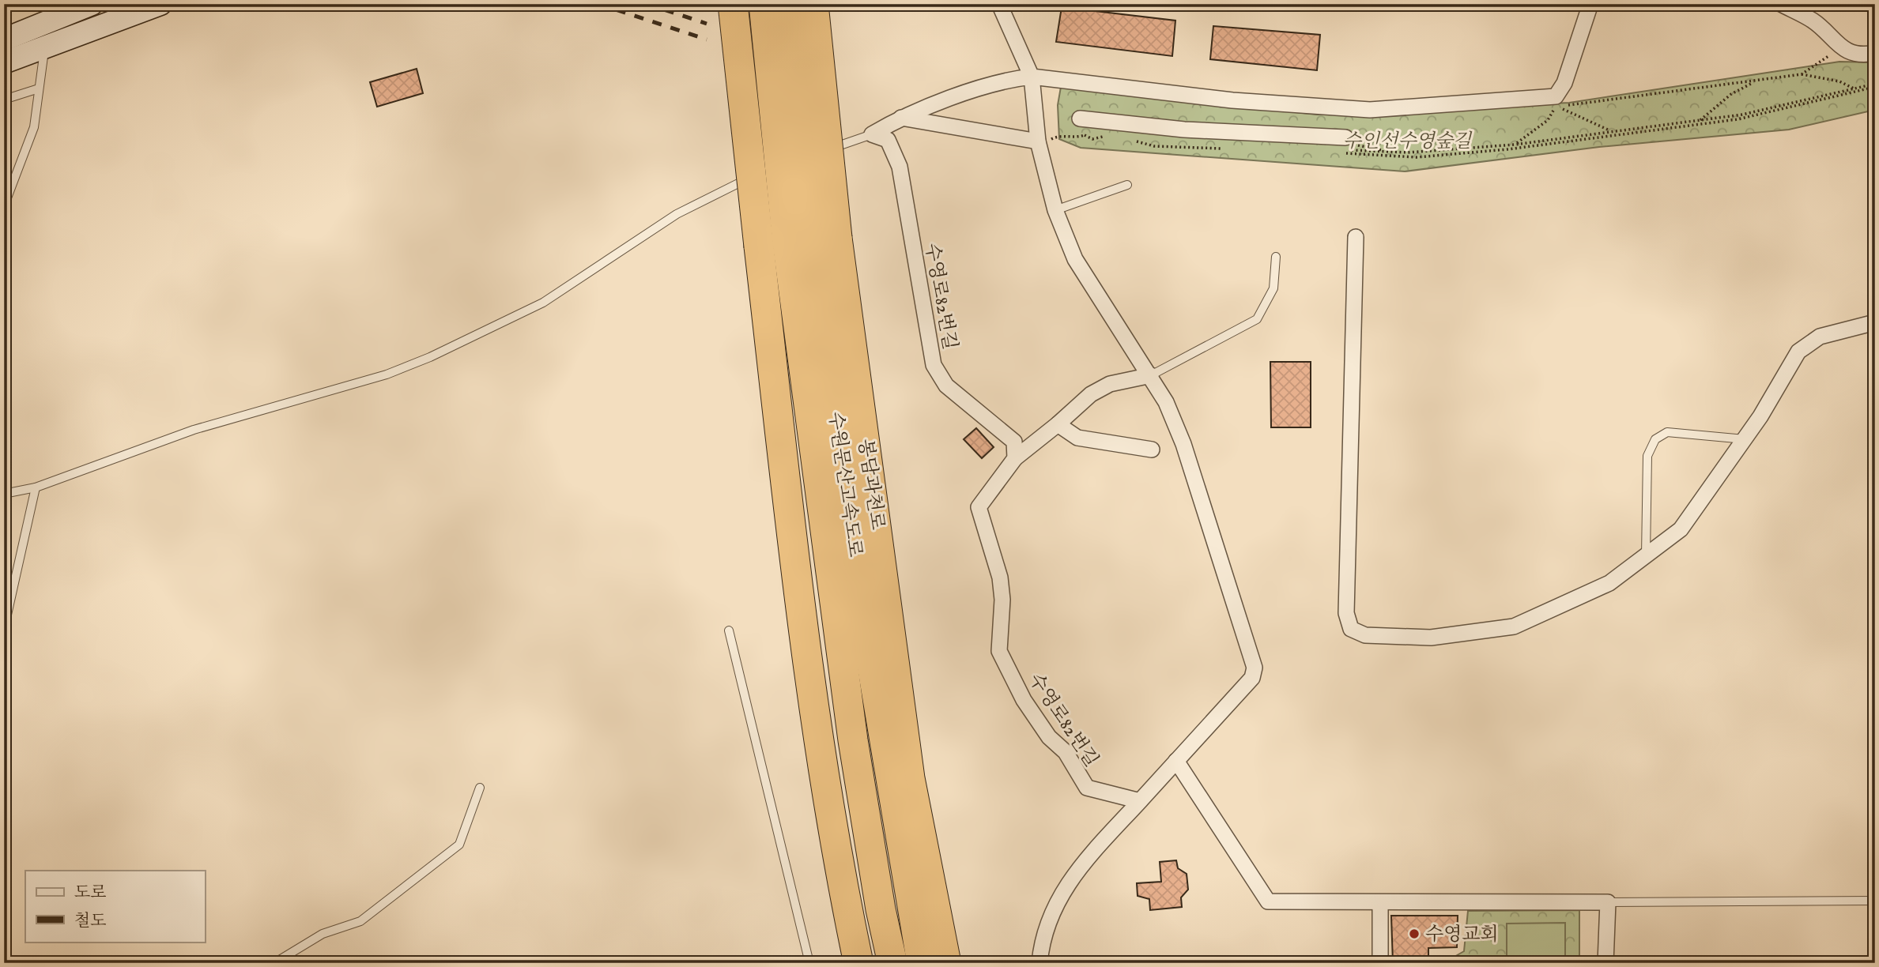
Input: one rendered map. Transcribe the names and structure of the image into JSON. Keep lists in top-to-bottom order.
{
  "streets": {
    "highway": ["수원문산고속도로", "봉담과천로"],
    "street": ["수영로82번길"]
  },
  "crossings": [
    ["수원문산고속도로", "봉담과천로"]
  ],
  "parks": ["수인선수영숲길"],
  "places": ["수영교회"],
  "legend": ["도로", "철도"]
}
